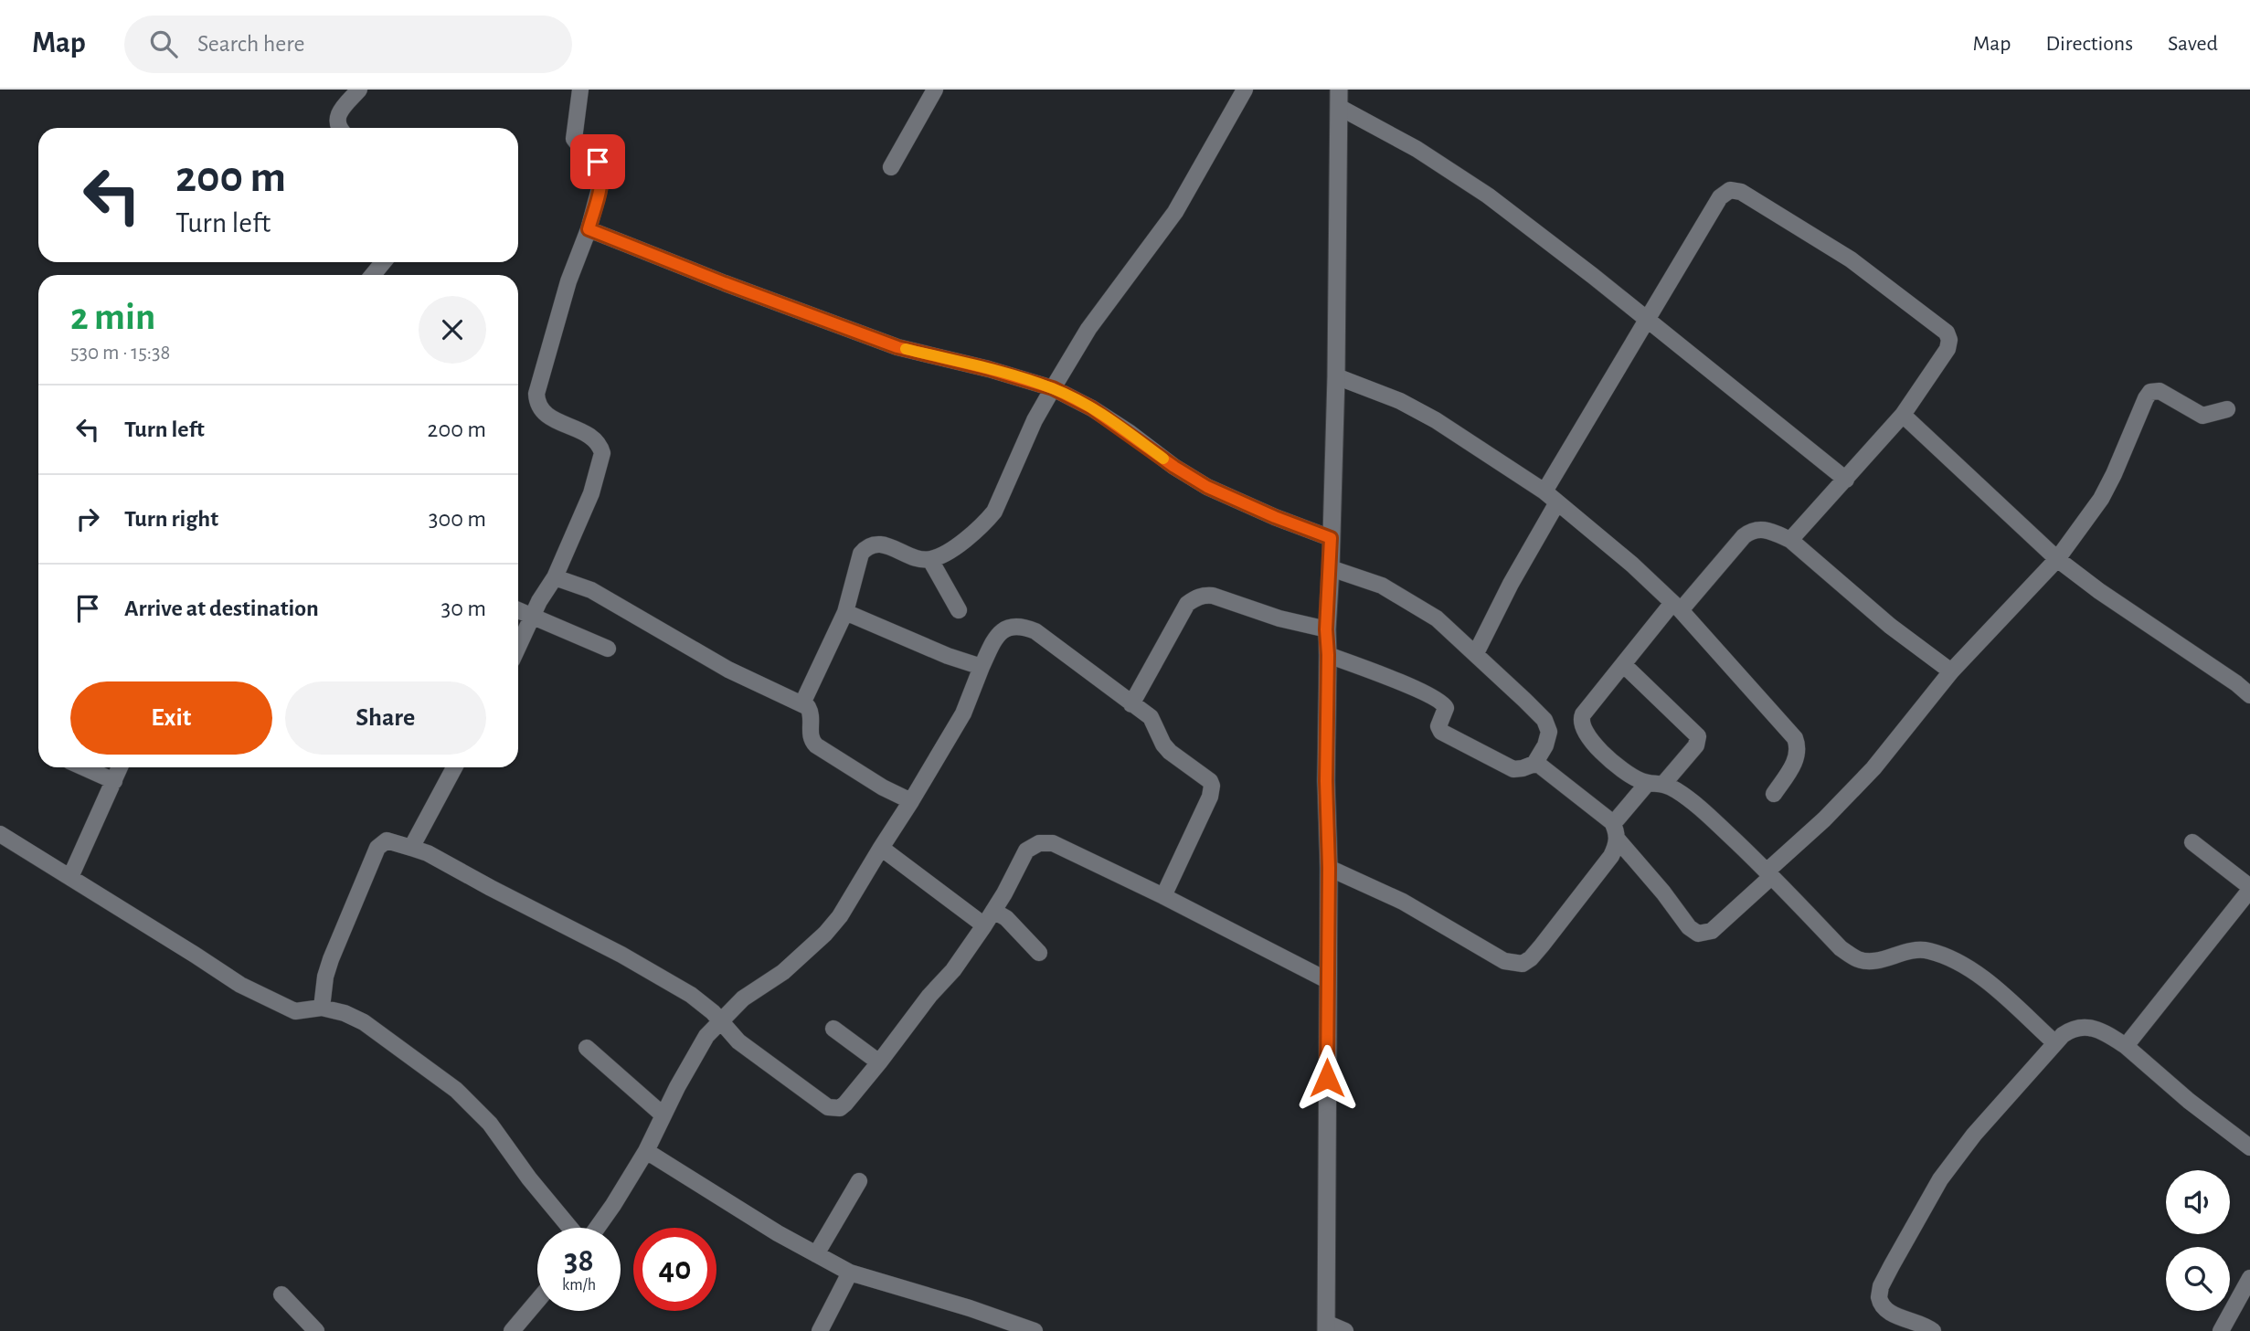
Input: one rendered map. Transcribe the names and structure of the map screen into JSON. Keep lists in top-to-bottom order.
{
  "page": {
    "header": "Map",
    "search": "Search here",
    "nav": ["Map", "Directions", "Saved"],
    "turn": ["200 m", "Turn left"],
    "heading": ["2 min", "530 m · 15:38"],
    "list": [
      {
        "name": "Turn left",
        "value": "200 m"
      },
      {
        "name": "Turn right",
        "value": "300 m"
      },
      {
        "name": "Arrive at destination",
        "value": "30 m"
      }
    ],
    "buttons": ["Exit", "Share"],
    "speed": "38 km/h",
    "limit": "40"
  }
}
